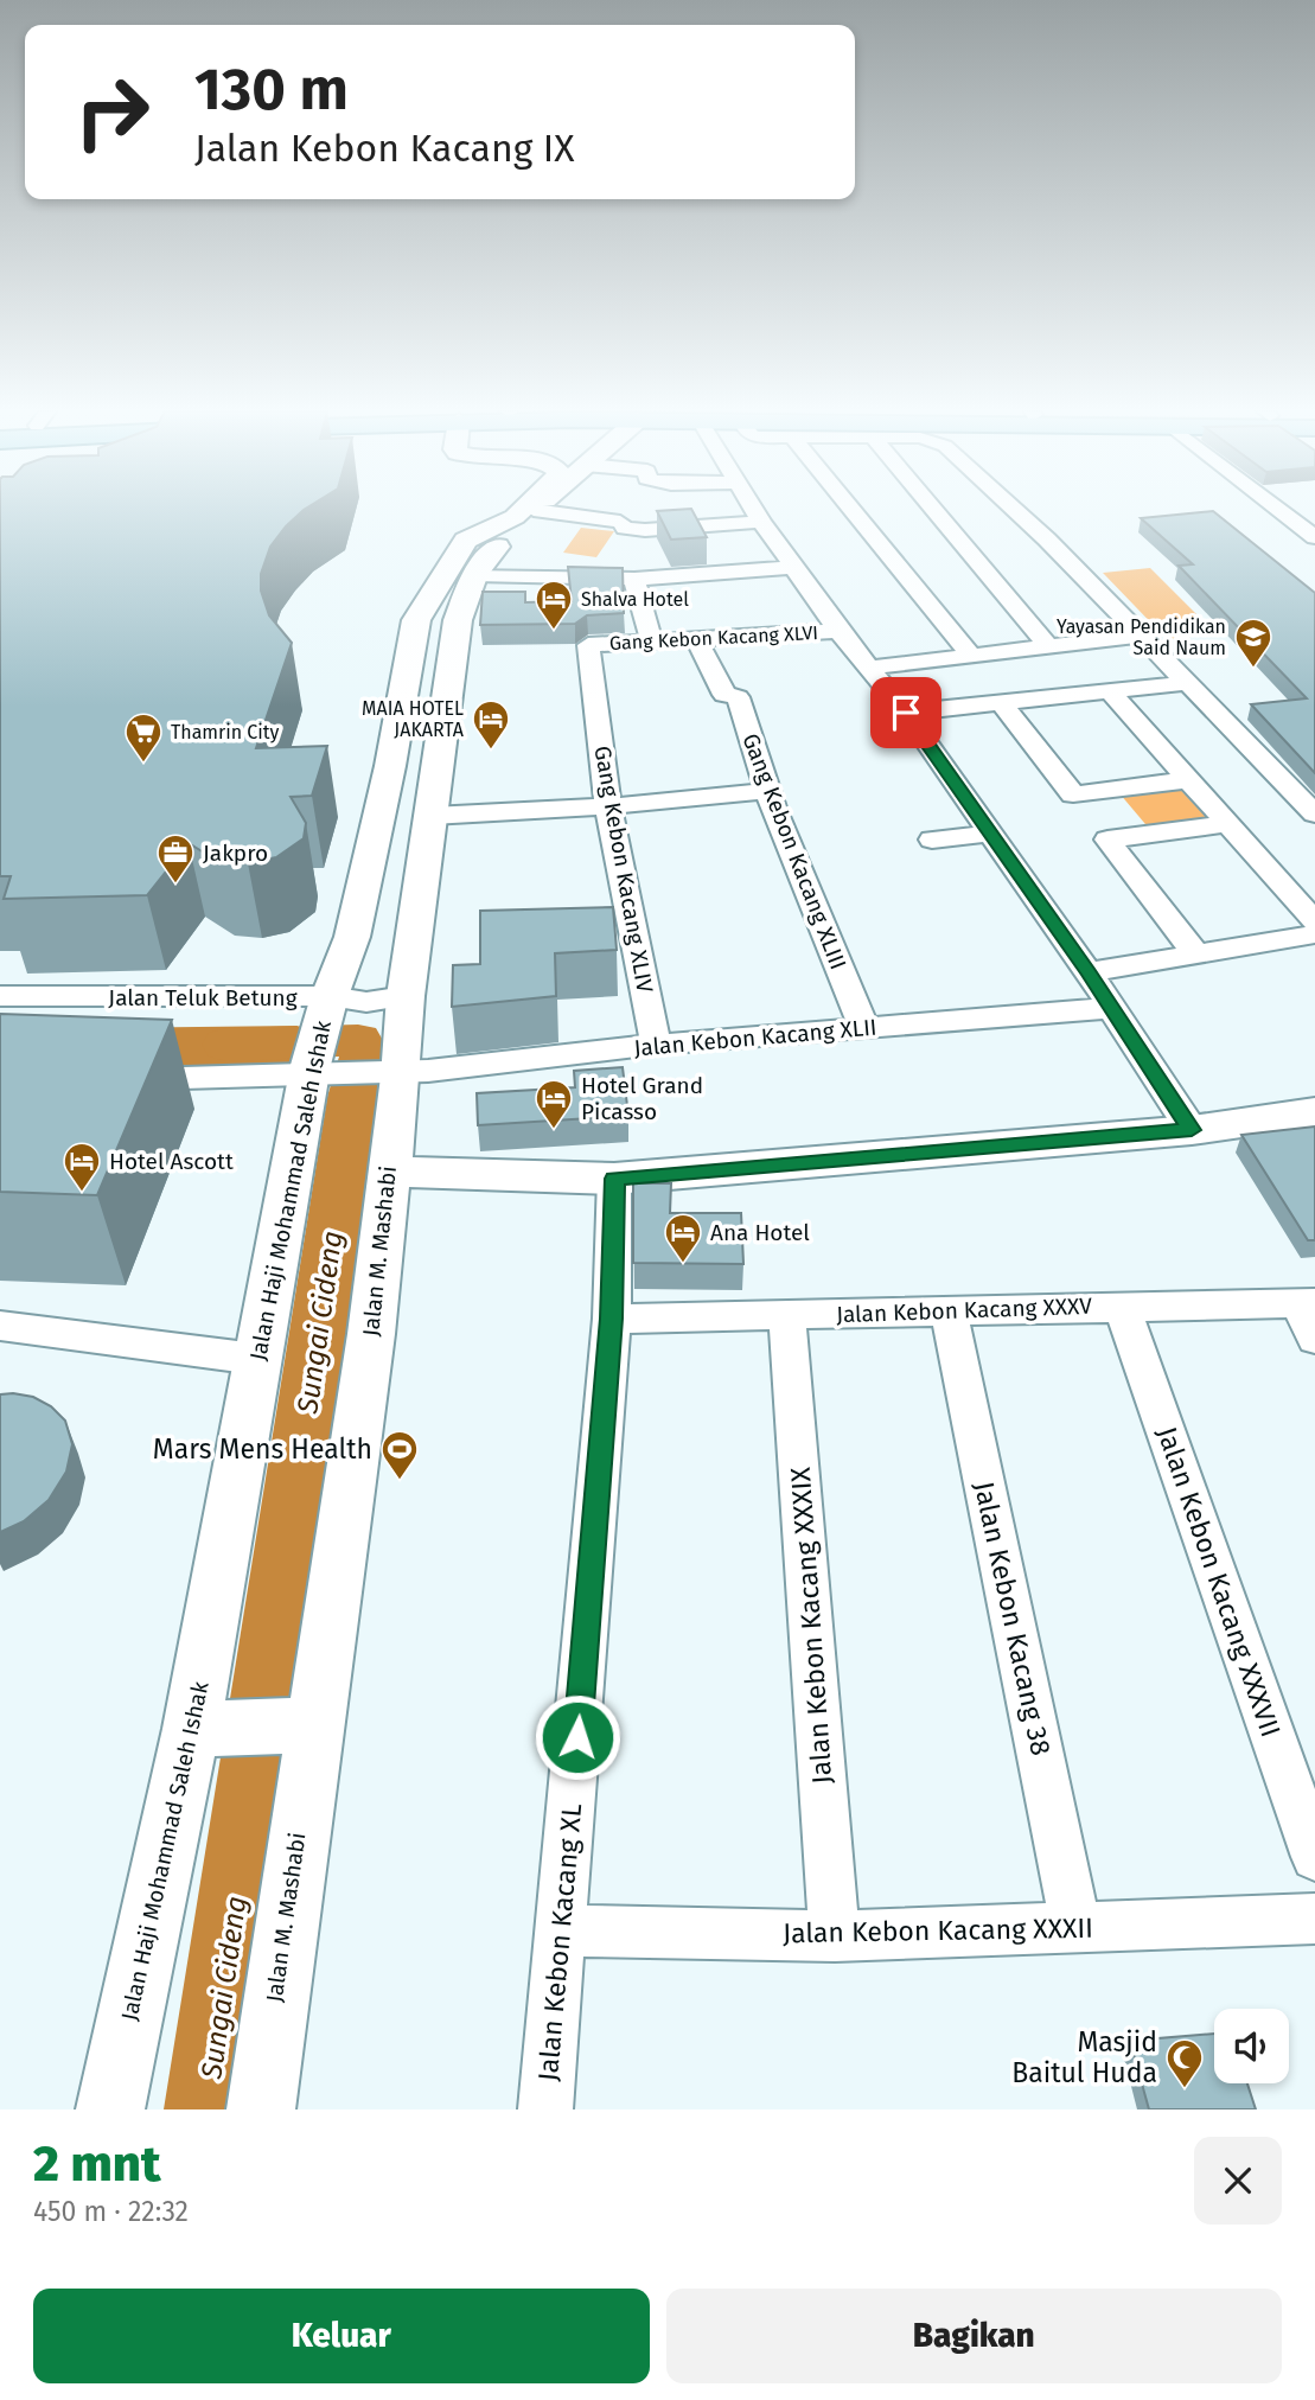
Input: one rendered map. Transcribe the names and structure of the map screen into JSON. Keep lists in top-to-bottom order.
{
  "streets": {
    "street": [
      "Gang Kebon Kacang XLVI",
      "Gang Kebon Kacang XLIII",
      "Gang Kebon Kacang XLIV",
      "Jalan Teluk Betung",
      "Jalan Kebon Kacang XLII",
      "Jalan Haji Mohammad Saleh Ishak",
      "Jalan M. Mashabi",
      "Jalan Kebon Kacang XXXV",
      "Jalan Kebon Kacang XXXVII",
      "Jalan Kebon Kacang 38",
      "Jalan Kebon Kacang XXXIX",
      "Jalan Kebon Kacang XXXII",
      "Jalan Kebon Kacang XL"
    ]
  },
  "crossings": [
    ["Gang Kebon Kacang XLVI", "Gang Kebon Kacang XLIII"],
    ["Gang Kebon Kacang XLVI", "Gang Kebon Kacang XLIV"],
    ["Gang Kebon Kacang XLIII", "Jalan Kebon Kacang XLII"],
    ["Gang Kebon Kacang XLIV", "Jalan Kebon Kacang XLII"],
    ["Jalan Teluk Betung", "Jalan Haji Mohammad Saleh Ishak"],
    ["Jalan Teluk Betung", "Jalan M. Mashabi"],
    ["Jalan Kebon Kacang XLII", "Jalan M. Mashabi"],
    ["Jalan Kebon Kacang XXXV", "Jalan Kebon Kacang XXXVII"],
    ["Jalan Kebon Kacang XXXV", "Jalan Kebon Kacang 38"],
    ["Jalan Kebon Kacang XXXV", "Jalan Kebon Kacang XXXIX"],
    ["Jalan Kebon Kacang XXXV", "Jalan Kebon Kacang XL"],
    ["Jalan Kebon Kacang 38", "Jalan Kebon Kacang XXXII"],
    ["Jalan Kebon Kacang XXXIX", "Jalan Kebon Kacang XXXII"],
    ["Jalan Kebon Kacang XXXII", "Jalan Kebon Kacang XL"]
  ],
  "water": ["Sungai Cideng"],
  "places": {
    "hotel": [
      "Shalva Hotel",
      "MAIA HOTEL JAKARTA",
      "Hotel Grand Picasso",
      "Hotel Ascott",
      "Ana Hotel"
    ],
    "school or university": ["Yayasan Pendidikan Said Naum"],
    "supermarket": ["Thamrin City"],
    "office": ["Jakpro"],
    "sports": ["Mars Mens Health"],
    "mosque": ["Masjid Baitul Huda"]
  },
  "page": {
    "turn": ["130 m", "Jalan Kebon Kacang IX"],
    "heading": ["2 mnt", "450 m · 22:32"],
    "buttons": ["Keluar", "Bagikan"]
  }
}
